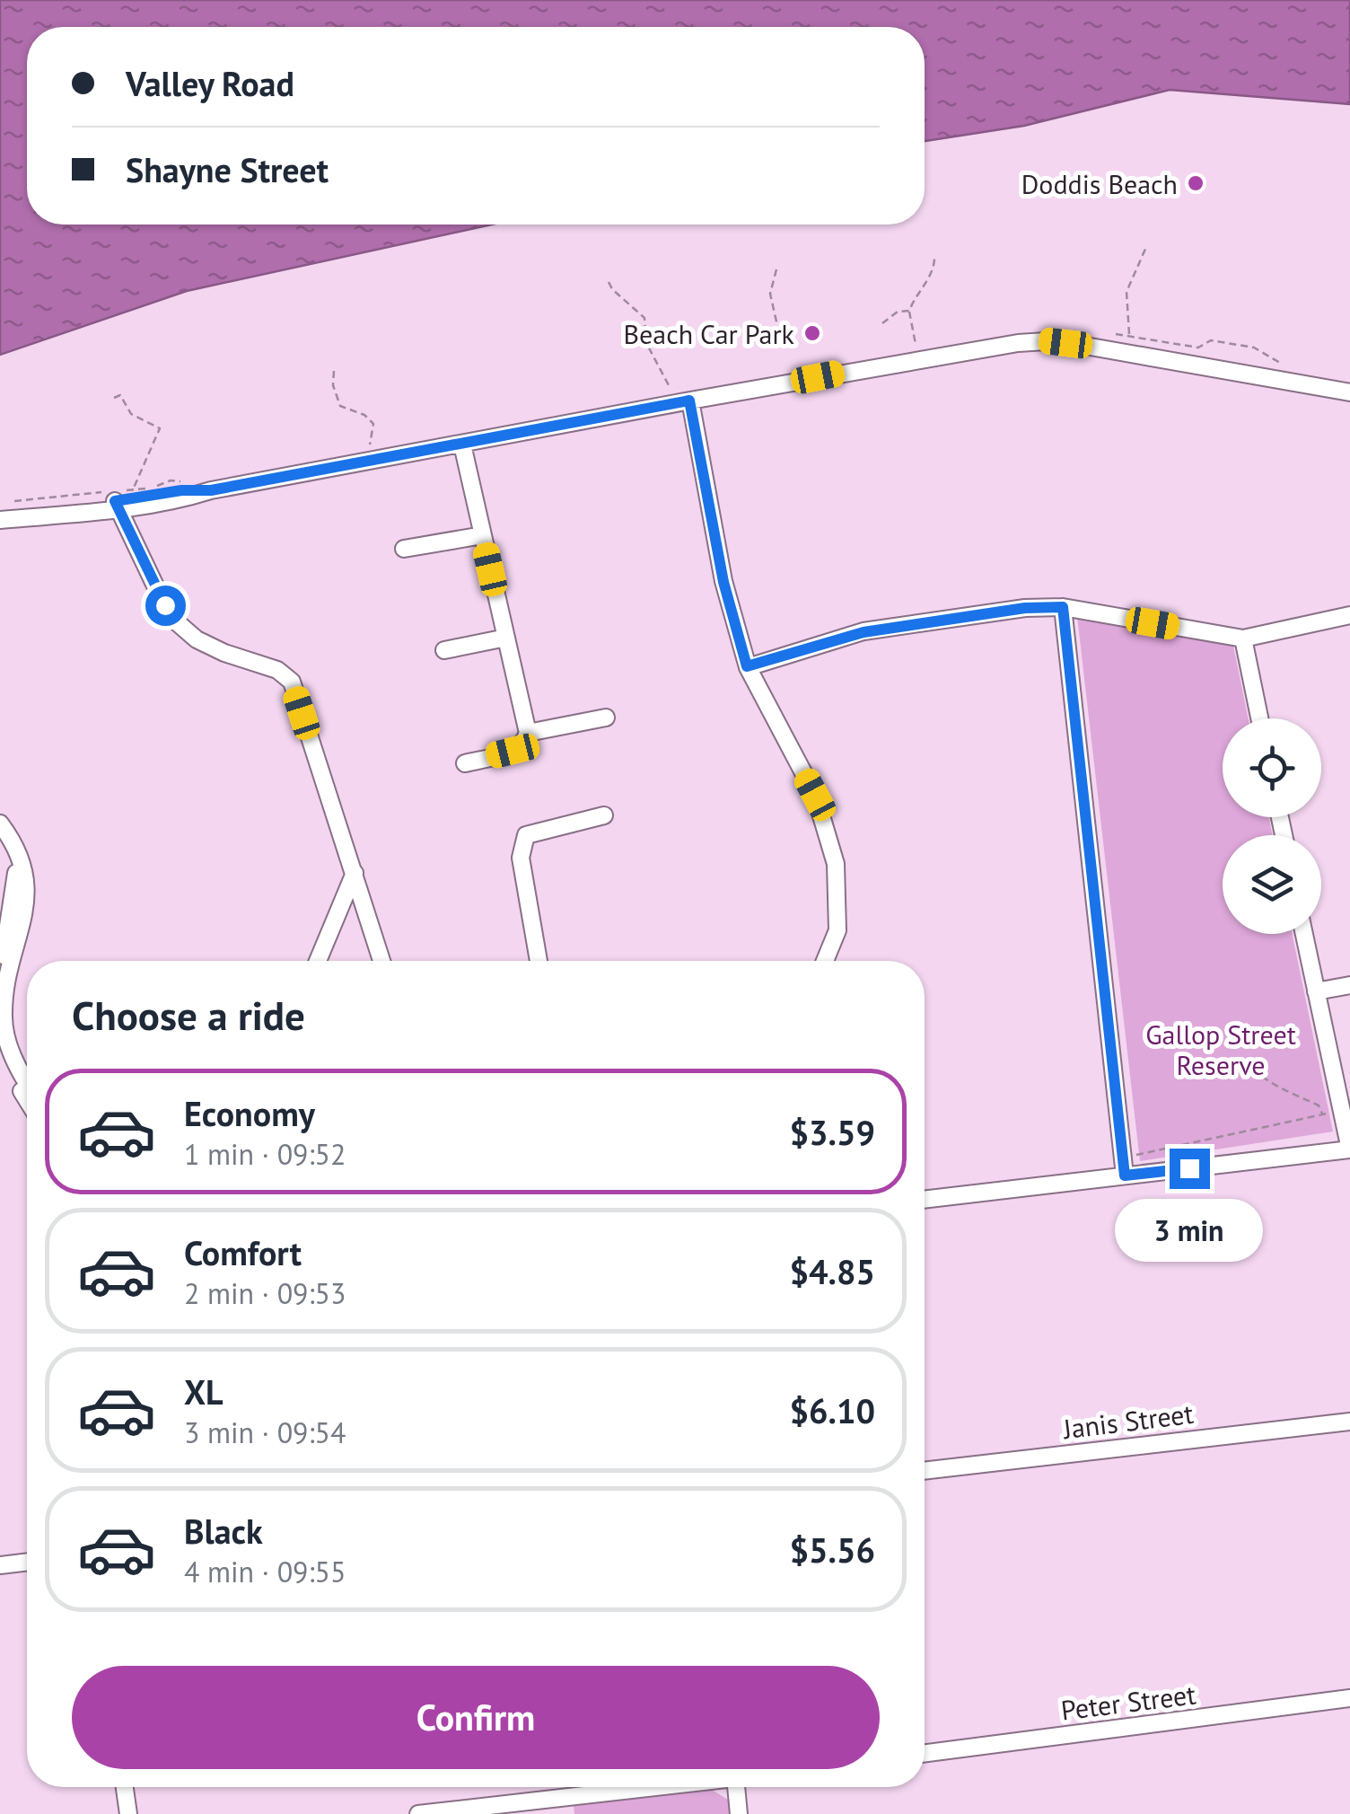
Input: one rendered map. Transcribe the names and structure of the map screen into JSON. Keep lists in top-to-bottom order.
{
  "streets": {
    "street": ["Janis Street", "Peter Street"]
  },
  "parks": ["Gallop Street Reserve"],
  "places": ["Doddis Beach", "Beach Car Park"],
  "page": {
    "banner": ["Valley Road", "Shayne Street"],
    "heading": "Choose a ride",
    "list": [
      {
        "name": "Economy",
        "note": "1 min · 09:52",
        "value": "$3.59"
      },
      {
        "name": "Comfort",
        "note": "2 min · 09:53",
        "value": "$4.85"
      },
      {
        "name": "XL",
        "note": "3 min · 09:54",
        "value": "$6.10"
      },
      {
        "name": "Black",
        "note": "4 min · 09:55",
        "value": "$5.56"
      }
    ],
    "bubble": "3 min",
    "buttons": "Confirm"
  }
}
